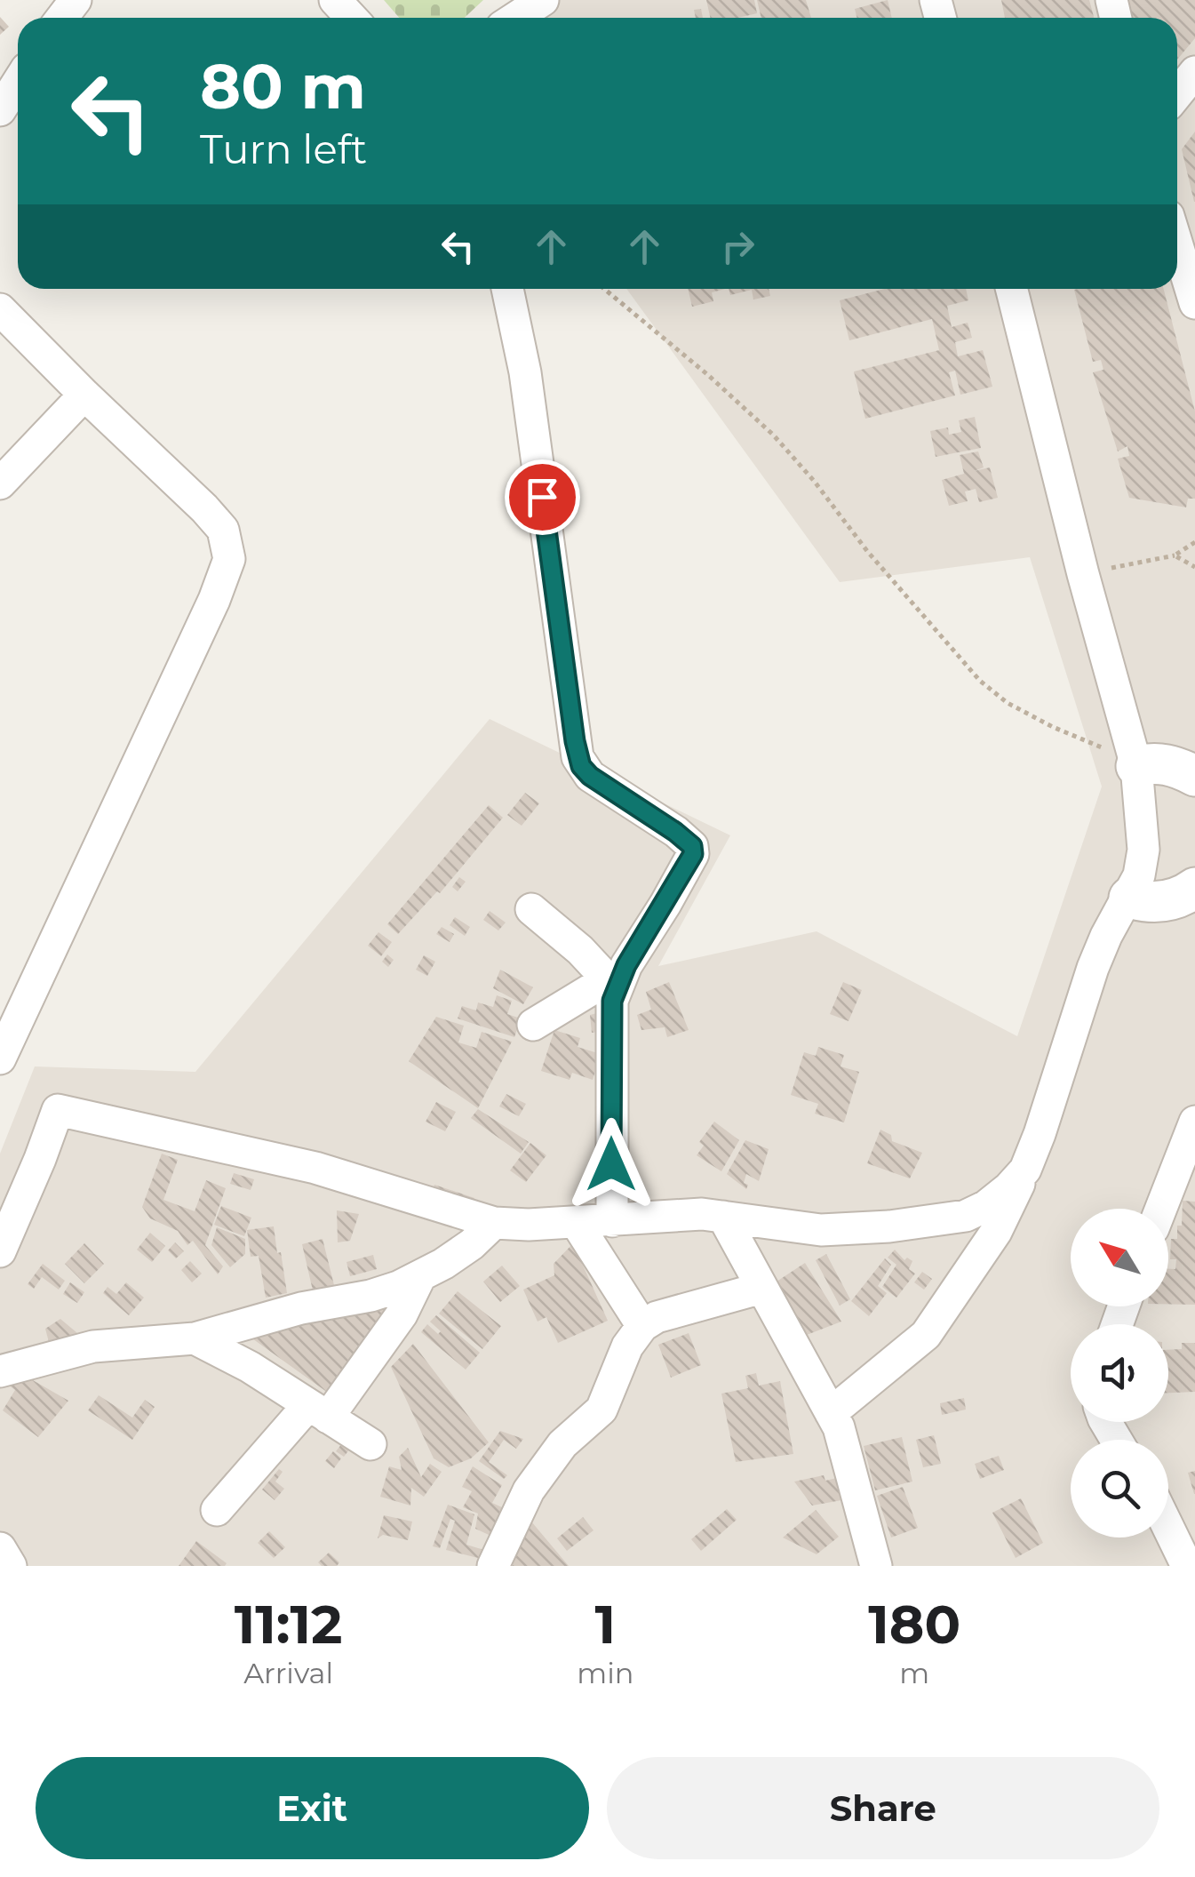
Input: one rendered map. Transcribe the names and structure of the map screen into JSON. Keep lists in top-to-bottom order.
{
  "north": "top left",
  "page": {
    "turn": ["80 m", "Turn left"],
    "eta": [
      "11:12",
      "Arrival",
      "1",
      "min",
      "180",
      "m"
    ],
    "buttons": ["Exit", "Share"]
  }
}
